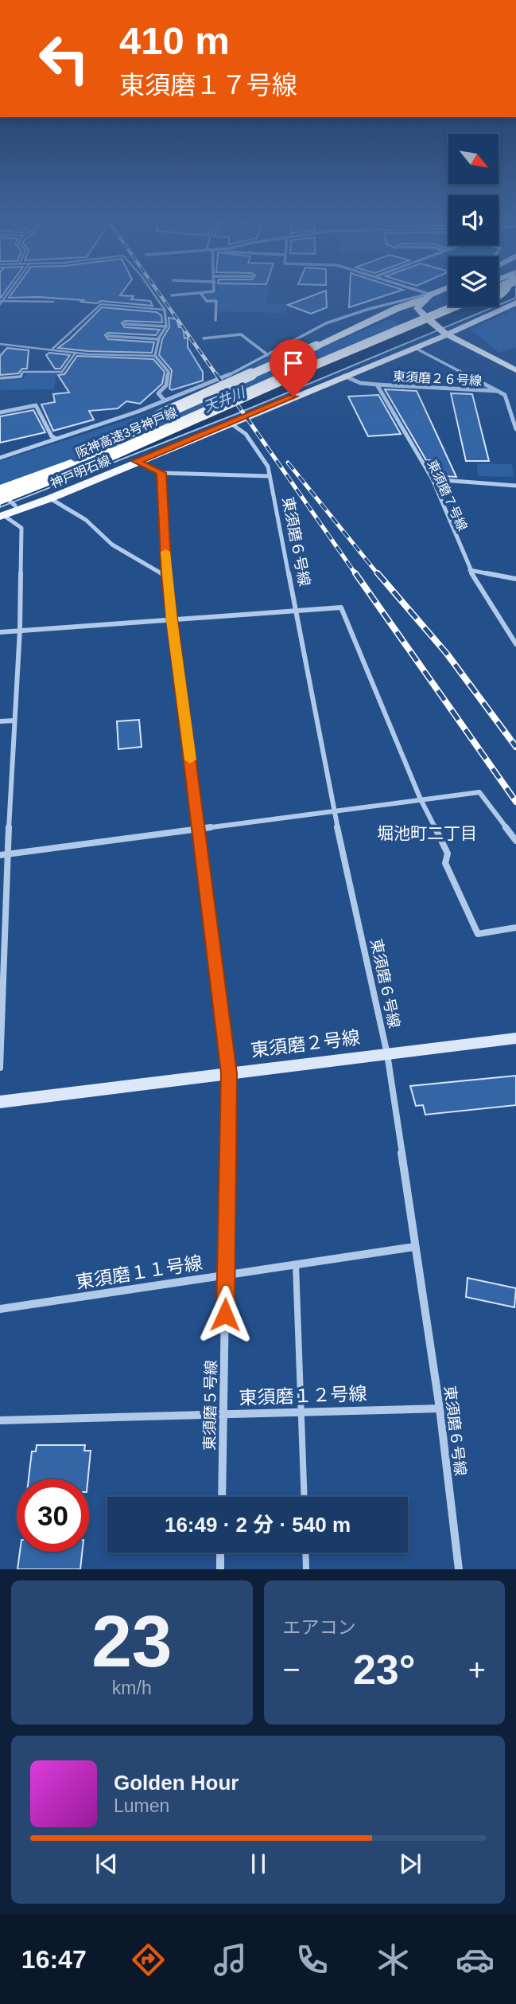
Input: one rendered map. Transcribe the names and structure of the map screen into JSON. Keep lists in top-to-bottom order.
{
  "streets": {
    "highway": ["阪神高速3号神戸線"],
    "main road": ["神戸明石線"],
    "street": [
      "東須磨２６号線",
      "東須磨７号線",
      "東須磨６号線",
      "東須磨２号線",
      "東須磨１１号線",
      "東須磨１２号線",
      "東須磨５号線"
    ]
  },
  "crossings": [
    ["東須磨２６号線", "東須磨７号線"],
    ["神戸明石線", "東須磨６号線"],
    ["東須磨６号線", "東須磨２号線"],
    ["東須磨６号線", "東須磨１１号線"],
    ["東須磨６号線", "東須磨１２号線"],
    ["東須磨２号線", "東須磨５号線"],
    ["東須磨１１号線", "東須磨５号線"],
    ["東須磨１２号線", "東須磨５号線"]
  ],
  "districts": ["堀池町二丁目"],
  "water": ["天井川"],
  "north": "bottom right",
  "page": {
    "turn": ["410 m", "東須磨１７号線"],
    "limit": "30",
    "trip": "16:49 · 2 分 · 540 m",
    "tile": [
      ["23", "km/h"],
      "エアコン"
    ],
    "heat": ["−", "23°", "+"],
    "song": ["Golden Hour", "Lumen"],
    "tabs": "16:47"
  }
}
